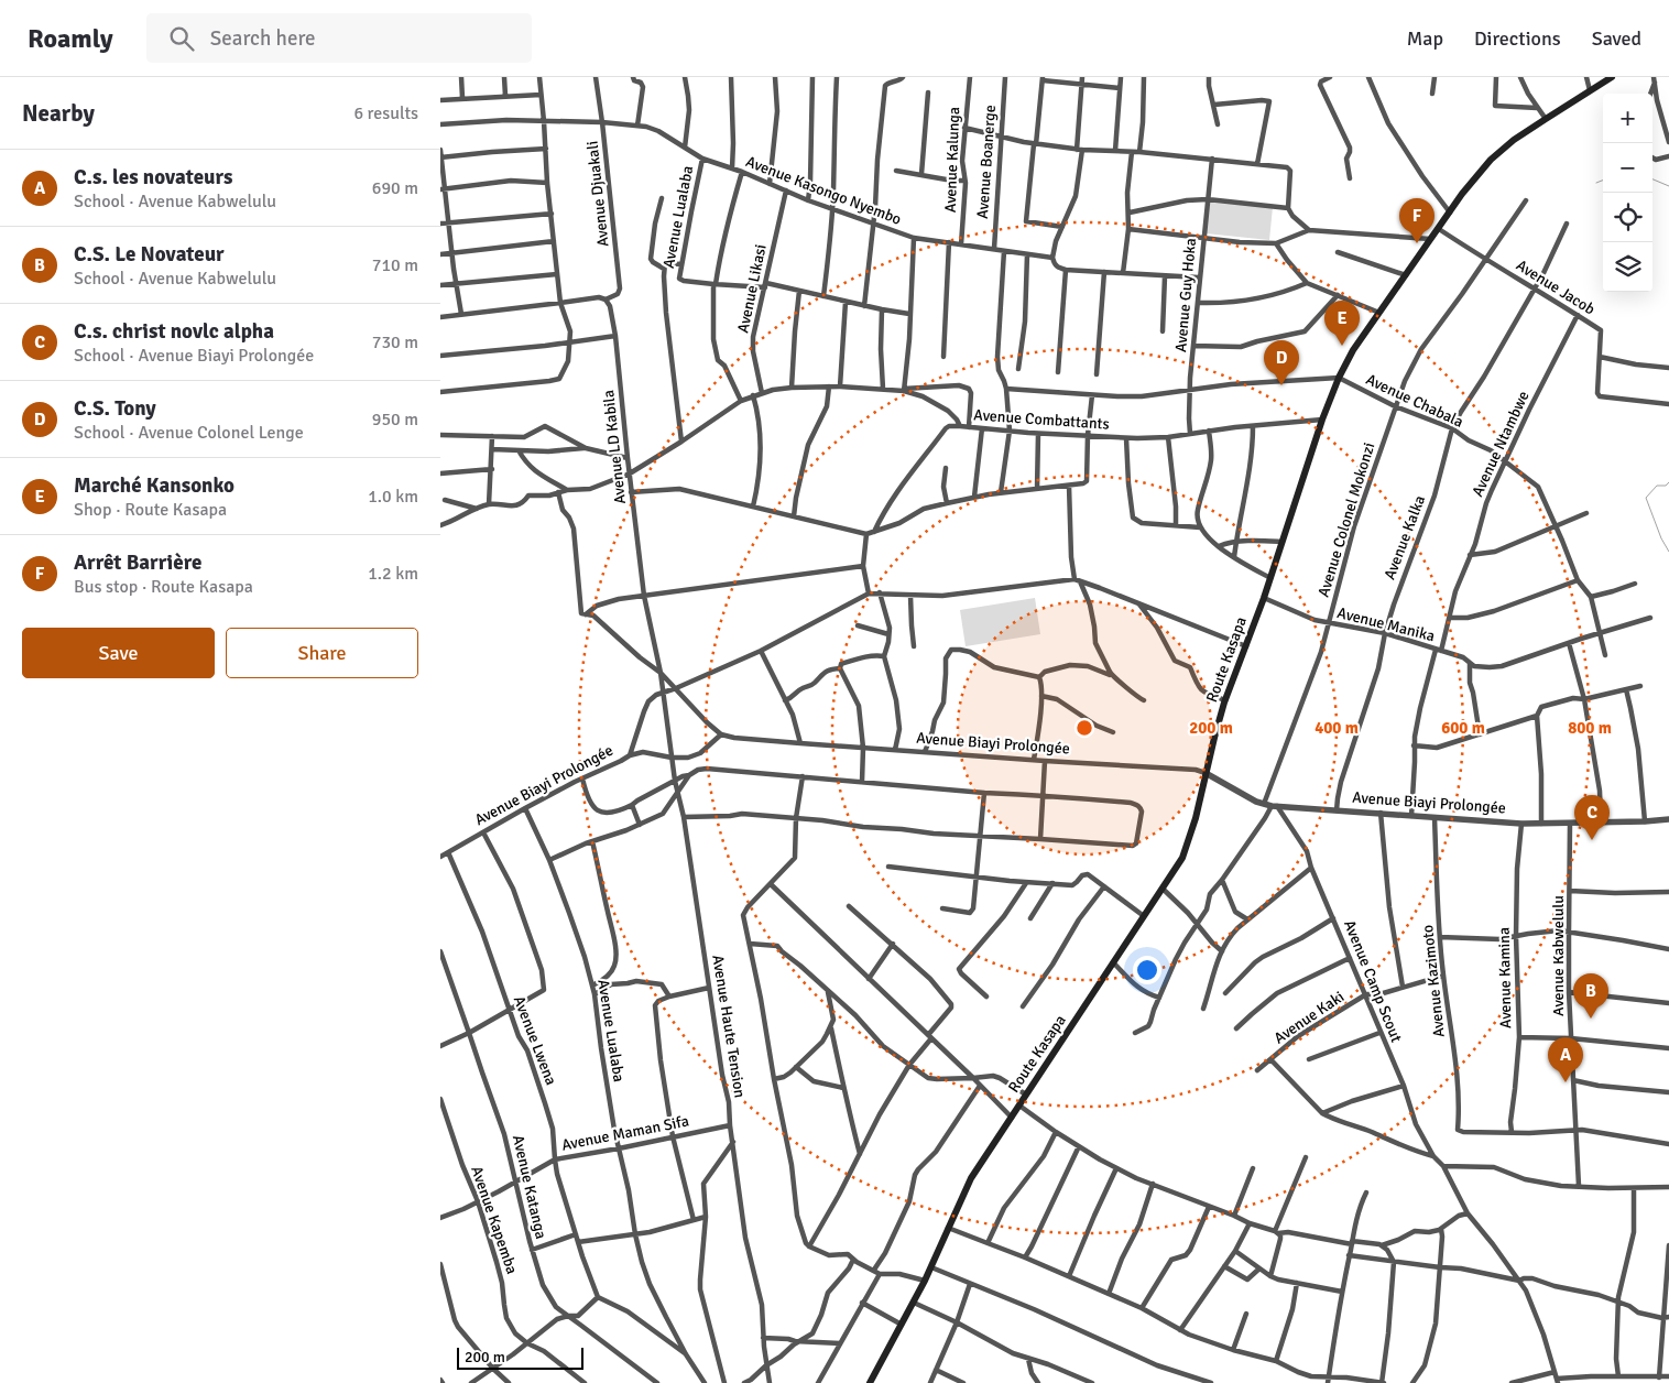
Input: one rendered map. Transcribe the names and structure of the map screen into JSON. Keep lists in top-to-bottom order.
{
  "streets": {
    "main road": ["Route Kasapa"],
    "street": [
      "Avenue Kalunga",
      "Avenue Boanerge",
      "Avenue Kasongo Nyembo",
      "Avenue Djuakali",
      "Avenue Lualaba",
      "Avenue Jacob",
      "Avenue Likasi",
      "Avenue Guy Hoka",
      "Avenue Chabala",
      "Avenue Combattants",
      "Avenue Ntambwe",
      "Avenue LD Kabila",
      "Avenue Colonel Mokonzi",
      "Avenue Kalka",
      "Avenue Manika",
      "Avenue Biayi Prolongée",
      "Avenue Kabwelulu",
      "Avenue Kamina",
      "Avenue Camp Scout",
      "Avenue Kazimoto",
      "Avenue Kaki",
      "Avenue Haute Tension",
      "Avenue Lwena",
      "Avenue Maman Sifa",
      "Avenue Katanga",
      "Avenue Kapemba"
    ]
  },
  "crossings": [
    ["Avenue Kalunga", "Avenue Kasongo Nyembo"],
    ["Avenue Boanerge", "Avenue Kasongo Nyembo"],
    ["Avenue Kasongo Nyembo", "Avenue Djuakali"],
    ["Avenue Kasongo Nyembo", "Avenue Lualaba"],
    ["Avenue Kasongo Nyembo", "Avenue Likasi"],
    ["Avenue Djuakali", "Avenue LD Kabila"],
    ["Avenue Lualaba", "Avenue Biayi Prolongée"],
    ["Avenue Lualaba", "Avenue Maman Sifa"],
    ["Avenue Jacob", "Avenue Ntambwe"],
    ["Avenue Jacob", "Avenue Colonel Mokonzi"],
    ["Avenue Jacob", "Avenue Kalka"],
    ["Avenue Jacob", "Route Kasapa"],
    ["Avenue Likasi", "Avenue Combattants"],
    ["Avenue Guy Hoka", "Avenue Combattants"],
    ["Avenue Chabala", "Avenue Ntambwe"],
    ["Avenue Chabala", "Avenue Colonel Mokonzi"],
    ["Avenue Chabala", "Avenue Kalka"],
    ["Avenue Chabala", "Avenue Manika"],
    ["Avenue Chabala", "Route Kasapa"],
    ["Avenue Combattants", "Avenue LD Kabila"],
    ["Avenue Combattants", "Route Kasapa"],
    ["Avenue Ntambwe", "Avenue Manika"],
    ["Avenue Ntambwe", "Avenue Biayi Prolongée"],
    ["Avenue LD Kabila", "Avenue Haute Tension"],
    ["Avenue Colonel Mokonzi", "Avenue Manika"],
    ["Avenue Colonel Mokonzi", "Avenue Biayi Prolongée"],
    ["Avenue Kalka", "Avenue Manika"],
    ["Avenue Kalka", "Avenue Biayi Prolongée"],
    ["Avenue Manika", "Route Kasapa"],
    ["Route Kasapa", "Avenue Biayi Prolongée"],
    ["Avenue Biayi Prolongée", "Avenue Kabwelulu"],
    ["Avenue Biayi Prolongée", "Avenue Kamina"],
    ["Avenue Biayi Prolongée", "Avenue Camp Scout"],
    ["Avenue Biayi Prolongée", "Avenue Kazimoto"],
    ["Avenue Biayi Prolongée", "Avenue Haute Tension"],
    ["Avenue Biayi Prolongée", "Avenue Lwena"],
    ["Avenue Kamina", "Avenue Kazimoto"],
    ["Avenue Camp Scout", "Avenue Kaki"],
    ["Avenue Kazimoto", "Avenue Kaki"],
    ["Avenue Haute Tension", "Avenue Maman Sifa"],
    ["Avenue Lwena", "Avenue Maman Sifa"],
    ["Avenue Maman Sifa", "Avenue Katanga"],
    ["Avenue Maman Sifa", "Avenue Kapemba"]
  ],
  "scale_bar": "200 m",
  "page": {
    "header": "Roamly",
    "search": "Search here",
    "nav": ["Map", "Directions", "Saved"],
    "heading": ["Nearby", "6 results"],
    "map_buttons": ["+", "−"],
    "list": [
      {
        "mark": "A",
        "name": "C.s. les novateurs",
        "note": "School · Avenue Kabwelulu",
        "value": "690 m"
      },
      {
        "mark": "B",
        "name": "C.S. Le Novateur",
        "note": "School · Avenue Kabwelulu",
        "value": "710 m"
      },
      {
        "mark": "C",
        "name": "C.s. christ novlc alpha",
        "note": "School · Avenue Biayi Prolongée",
        "value": "730 m"
      },
      {
        "mark": "D",
        "name": "C.S. Tony",
        "note": "School · Avenue Colonel Lenge",
        "value": "950 m"
      },
      {
        "mark": "E",
        "name": "Marché Kansonko",
        "note": "Shop · Route Kasapa",
        "value": "1.0 km"
      },
      {
        "mark": "F",
        "name": "Arrêt Barrière",
        "note": "Bus stop · Route Kasapa",
        "value": "1.2 km"
      }
    ],
    "pins": [
      "F",
      "E",
      "D",
      "C",
      "B",
      "A"
    ],
    "buttons": ["Save", "Share"],
    "scale": "200 m"
  },
  "rings": [
    "200 m",
    "400 m",
    "600 m",
    "800 m"
  ]
}
